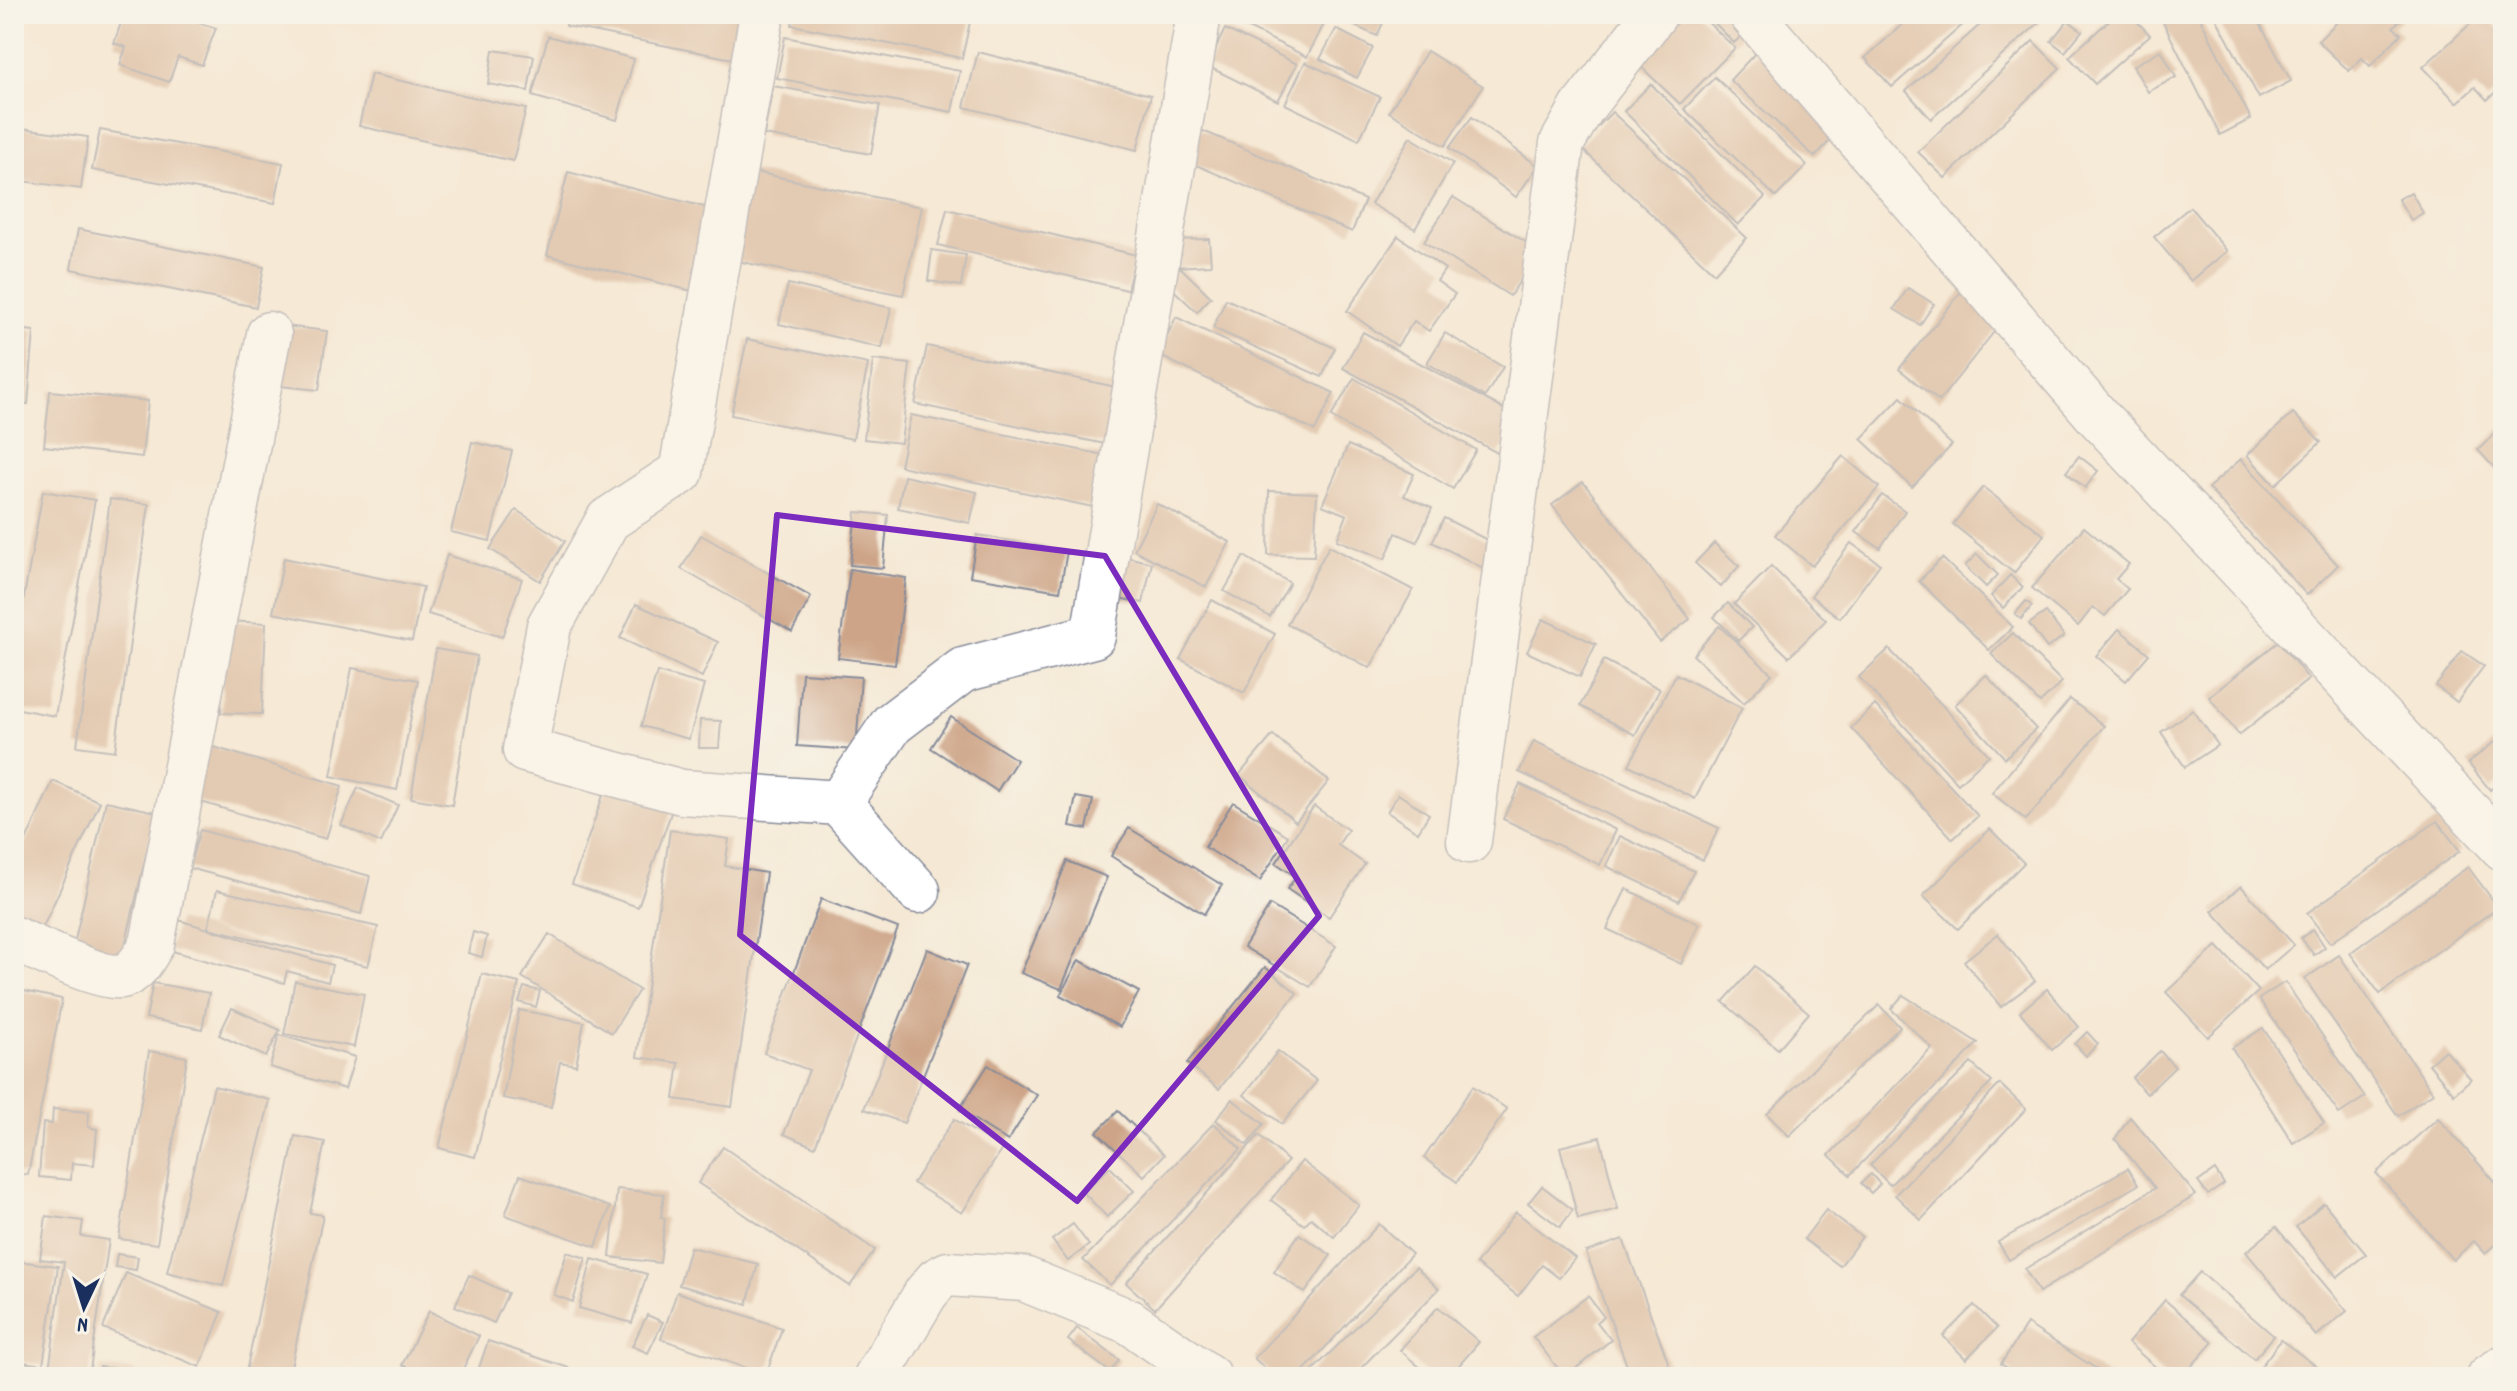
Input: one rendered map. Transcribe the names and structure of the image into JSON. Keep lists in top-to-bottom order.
{
  "north": "bottom"
}
